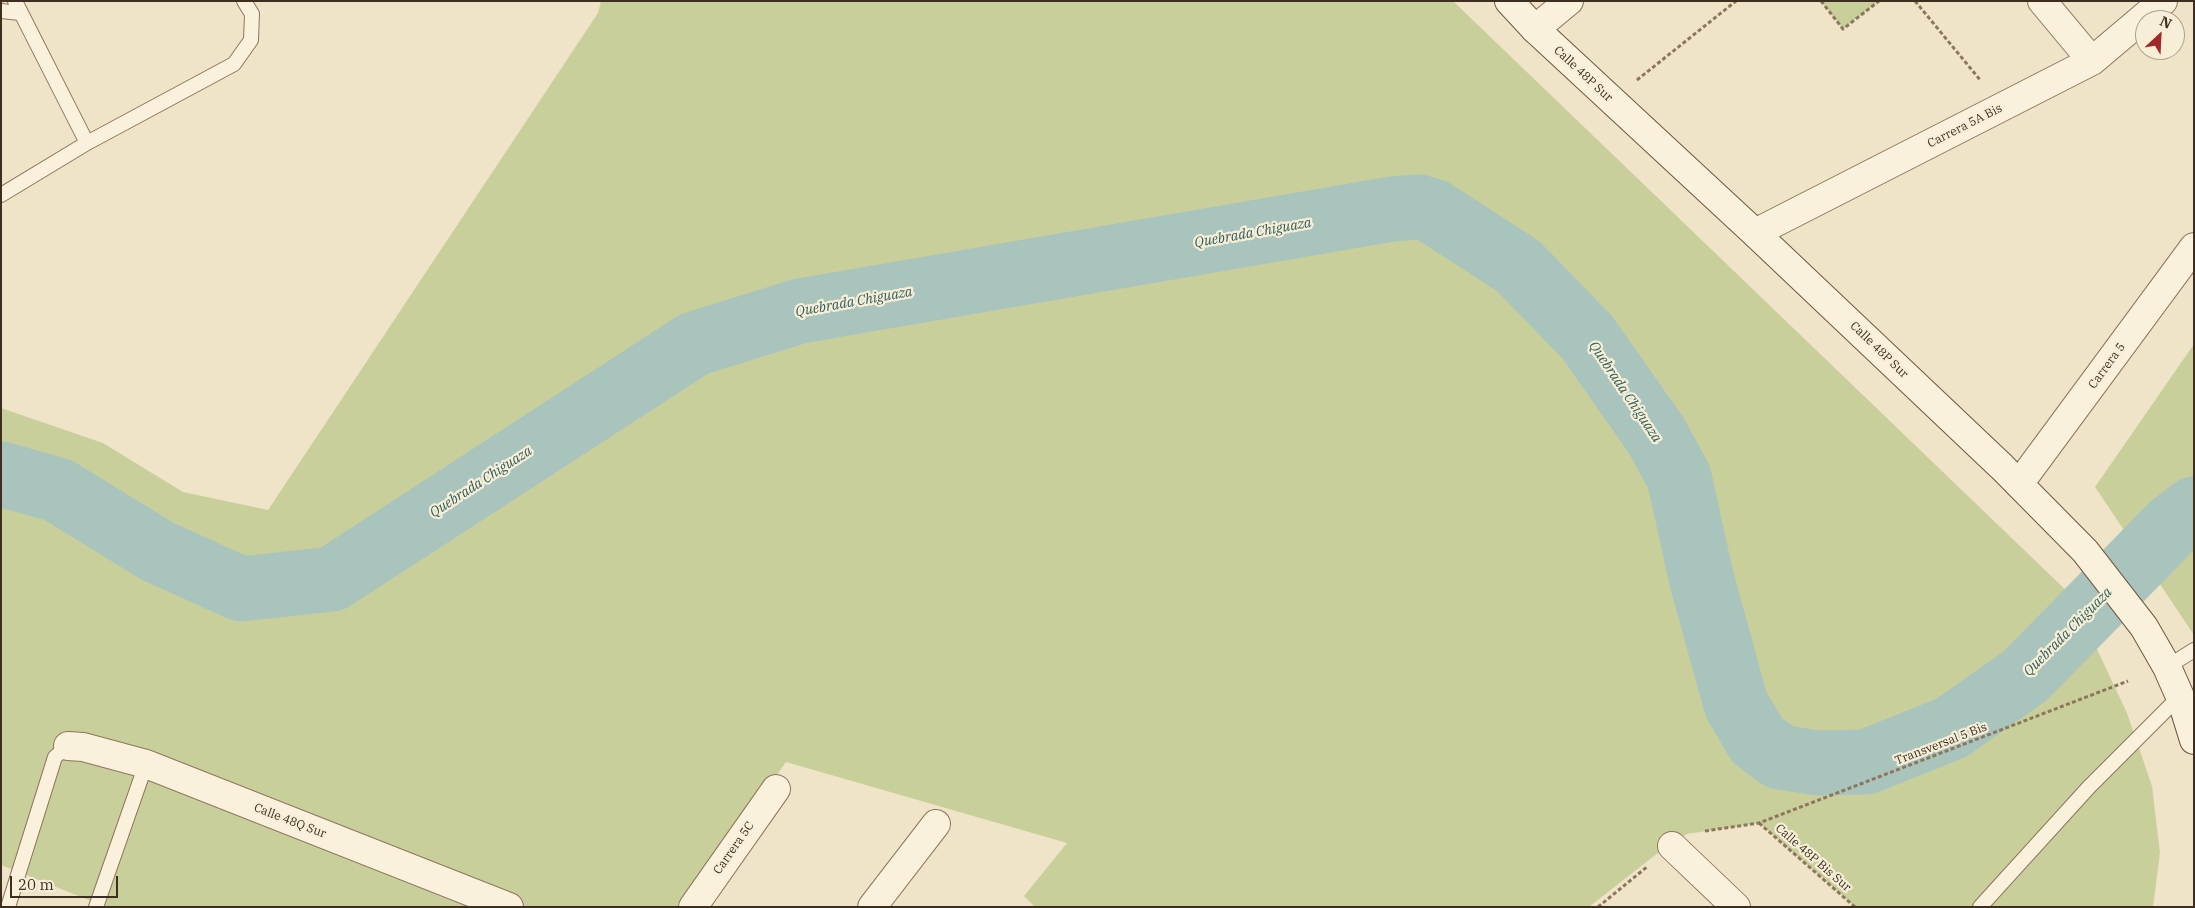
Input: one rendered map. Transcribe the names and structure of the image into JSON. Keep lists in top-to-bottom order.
{
  "streets": {
    "street": [
      "Calle 48P Sur",
      "Carrera 5A Bis",
      "Carrera 5",
      "Calle 48Q Sur",
      "Carrera 5C"
    ],
    "path": ["Transversal 5 Bis", "Calle 48P Bis Sur"]
  },
  "crossings": [
    ["Calle 48P Sur", "Carrera 5A Bis"],
    ["Calle 48P Sur", "Carrera 5"],
    ["Transversal 5 Bis", "Calle 48P Bis Sur"]
  ],
  "water": ["Quebrada Chiguaza"],
  "scale_bar": "20 m",
  "north": "top right"
}
